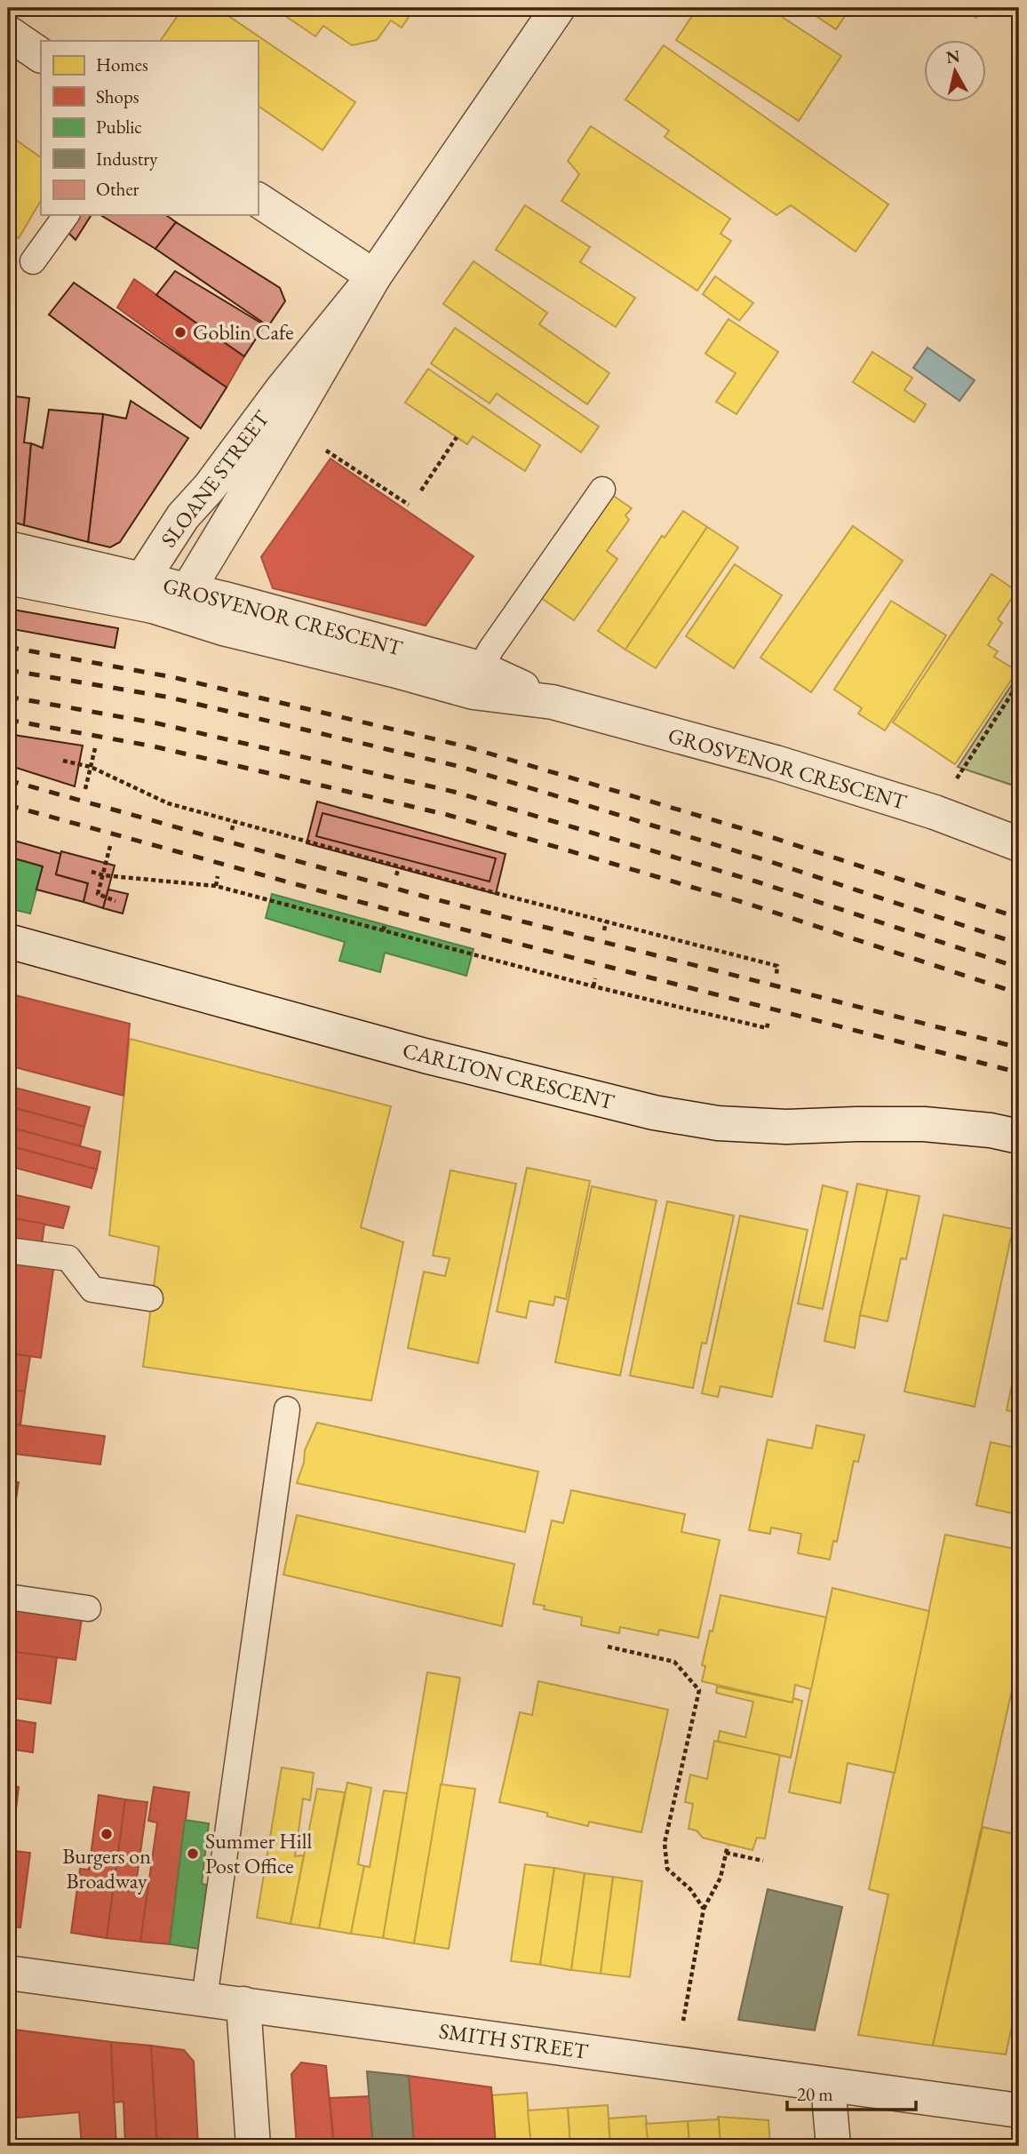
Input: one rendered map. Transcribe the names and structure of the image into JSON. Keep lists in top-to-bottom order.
{
  "streets": {
    "street": [
      "SLOANE STREET",
      "GROSVENOR CRESCENT",
      "CARLTON CRESCENT",
      "SMITH STREET"
    ]
  },
  "crossings": [
    ["SLOANE STREET", "GROSVENOR CRESCENT"]
  ],
  "places": ["Goblin Cafe", "Burgers on Broadway", "Summer Hill Post Office"],
  "legend": [
    "Homes",
    "Shops",
    "Public",
    "Industry",
    "Other"
  ],
  "scale_bar": "20 m",
  "north": "top"
}
